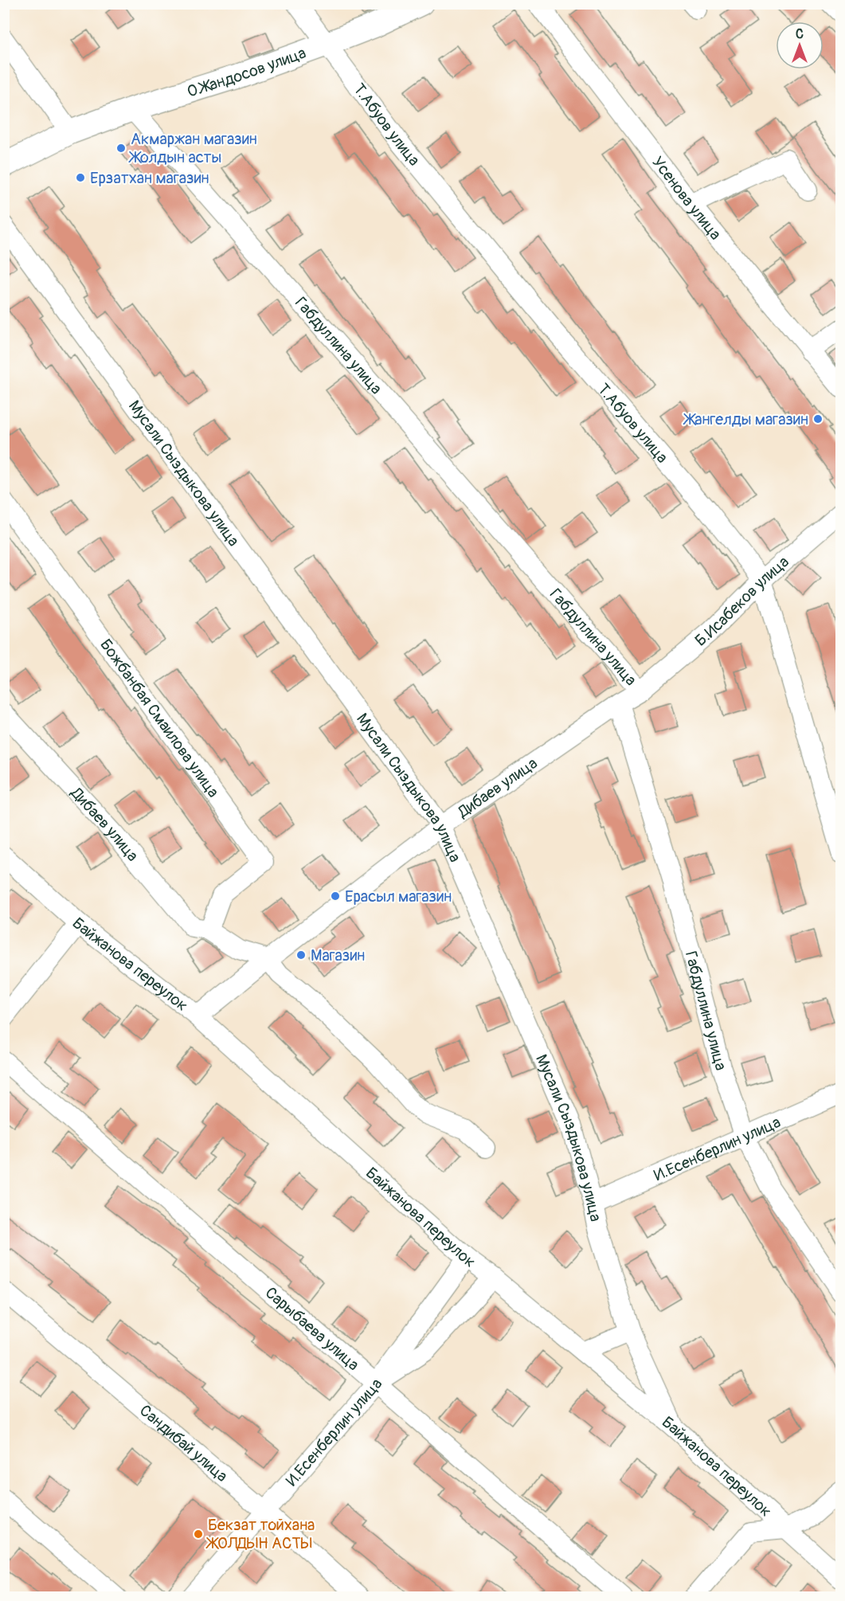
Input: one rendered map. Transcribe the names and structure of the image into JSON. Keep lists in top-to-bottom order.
{
  "streets": {
    "main road": ["О.Жандосов улица"],
    "street": [
      "Т.Абуов улица",
      "Усенова улица",
      "Габдуллина улица",
      "Мусали Сыздыкова улица",
      "Б.Исабеков улица",
      "Божбанбая Смаилова улица",
      "Дибаев улица",
      "Байжанова переулок",
      "И.Есенберлин улица",
      "Сарыбаева улица",
      "Сандибай улица"
    ]
  },
  "crossings": [
    ["О.Жандосов улица", "Т.Абуов улица"],
    ["О.Жандосов улица", "Габдуллина улица"],
    ["Т.Абуов улица", "Б.Исабеков улица"],
    ["Габдуллина улица", "Б.Исабеков улица"],
    ["Габдуллина улица", "Дибаев улица"],
    ["Габдуллина улица", "И.Есенберлин улица"],
    ["Мусали Сыздыкова улица", "Дибаев улица"],
    ["Мусали Сыздыкова улица", "Байжанова переулок"],
    ["Мусали Сыздыкова улица", "И.Есенберлин улица"],
    ["Божбанбая Смаилова улица", "Дибаев улица"],
    ["Дибаев улица", "Байжанова переулок"],
    ["Байжанова переулок", "И.Есенберлин улица"],
    ["И.Есенберлин улица", "Сарыбаева улица"],
    ["И.Есенберлин улица", "Сандибай улица"]
  ],
  "places": [
    "Акмаржан магазин Жолдын асты",
    "Ерзатхан магазин",
    "Жангелды магазин",
    "Ерасыл магазин",
    "Магазин",
    "Бекзат тойхана ЖОЛДЫН АСТЫ"
  ],
  "north": "top"
}
